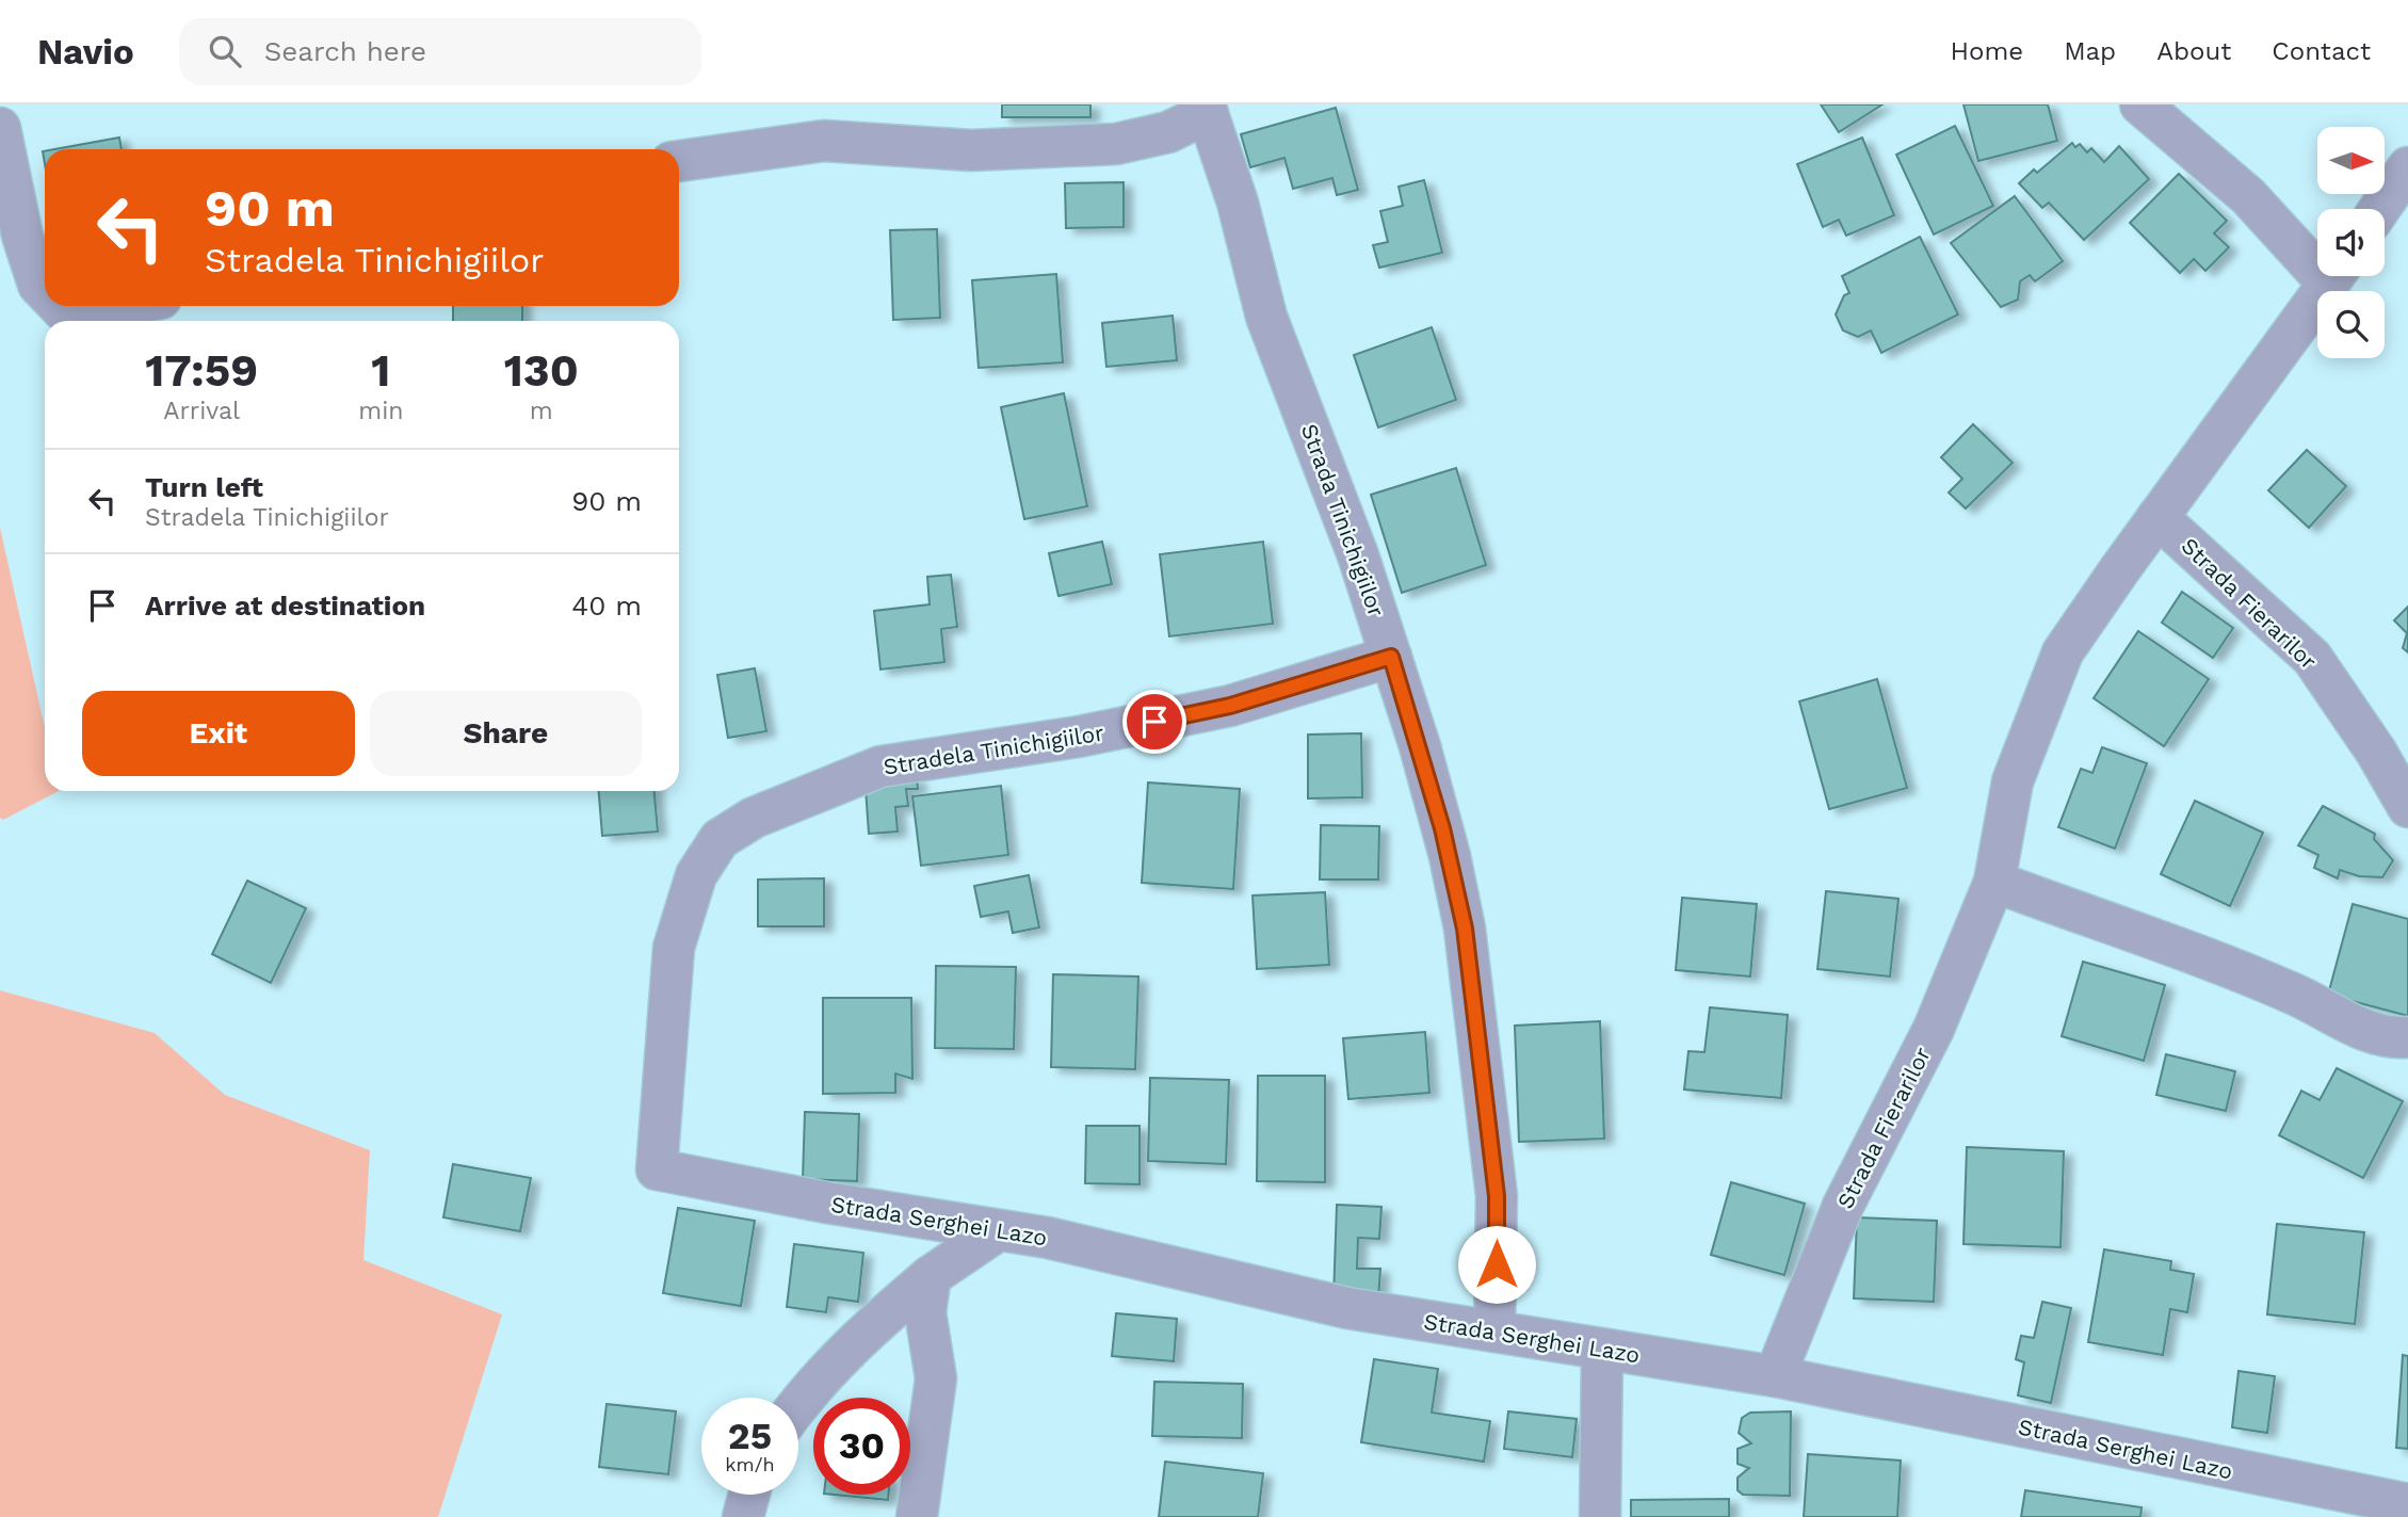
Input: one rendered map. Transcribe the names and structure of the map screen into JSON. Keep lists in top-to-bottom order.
{
  "streets": {
    "street": [
      "Strada Tinichigiilor",
      "Strada Fierarilor",
      "Stradela Tinichigiilor",
      "Strada Serghei Lazo"
    ]
  },
  "crossings": [
    ["Strada Tinichigiilor", "Stradela Tinichigiilor"],
    ["Strada Tinichigiilor", "Strada Serghei Lazo"],
    ["Strada Fierarilor", "Strada Serghei Lazo"],
    ["Stradela Tinichigiilor", "Strada Serghei Lazo"]
  ],
  "north": "right",
  "page": {
    "header": "Navio",
    "search": "Search here",
    "nav": [
      "Home",
      "Map",
      "About",
      "Contact"
    ],
    "turn": ["90 m", "Stradela Tinichigiilor"],
    "eta": [
      "17:59",
      "Arrival",
      "1",
      "min",
      "130",
      "m"
    ],
    "list": [
      {
        "name": "Turn left",
        "note": "Stradela Tinichigiilor",
        "value": "90 m"
      },
      {
        "name": "Arrive at destination",
        "value": "40 m"
      }
    ],
    "buttons": ["Exit", "Share"],
    "speed": "25 km/h",
    "limit": "30"
  }
}
